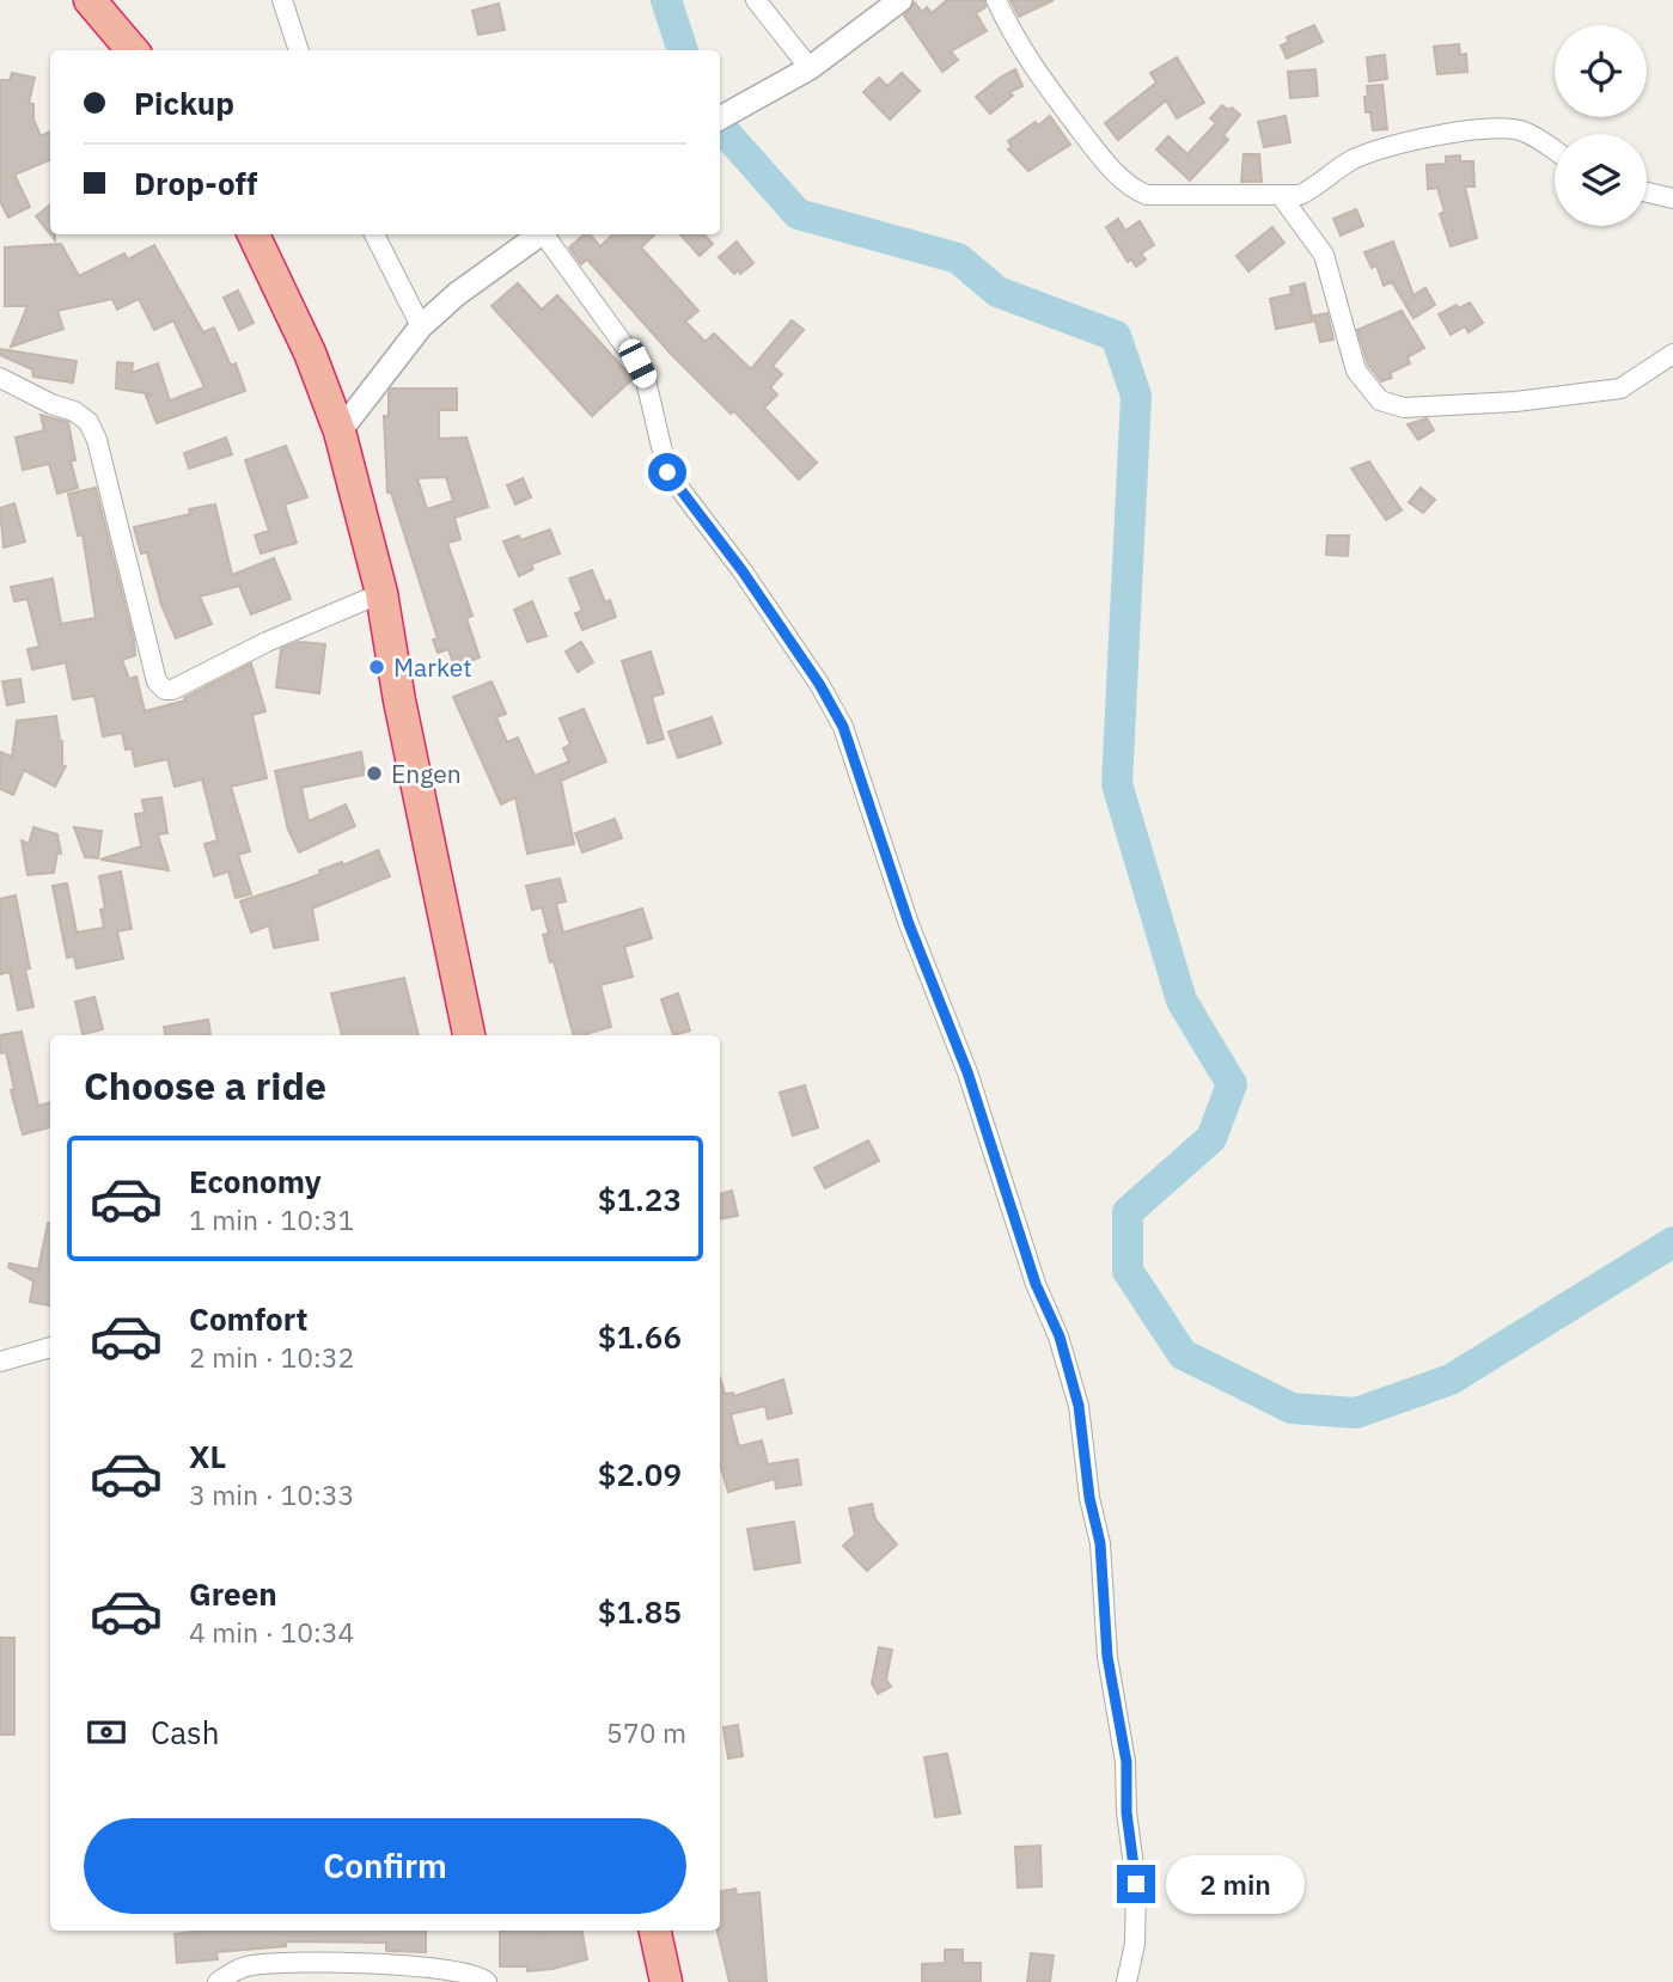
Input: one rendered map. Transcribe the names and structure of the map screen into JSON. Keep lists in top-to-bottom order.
{
  "places": ["Market", "Engen"],
  "page": {
    "banner": ["Pickup", "Drop-off"],
    "heading": "Choose a ride",
    "list": [
      {
        "name": "Economy",
        "note": "1 min · 10:31",
        "value": "$1.23"
      },
      {
        "name": "Comfort",
        "note": "2 min · 10:32",
        "value": "$1.66"
      },
      {
        "name": "XL",
        "note": "3 min · 10:33",
        "value": "$2.09"
      },
      {
        "name": "Green",
        "note": "4 min · 10:34",
        "value": "$1.85"
      }
    ],
    "pay": ["Cash", "570 m"],
    "buttons": "Confirm",
    "bubble": "2 min"
  }
}
